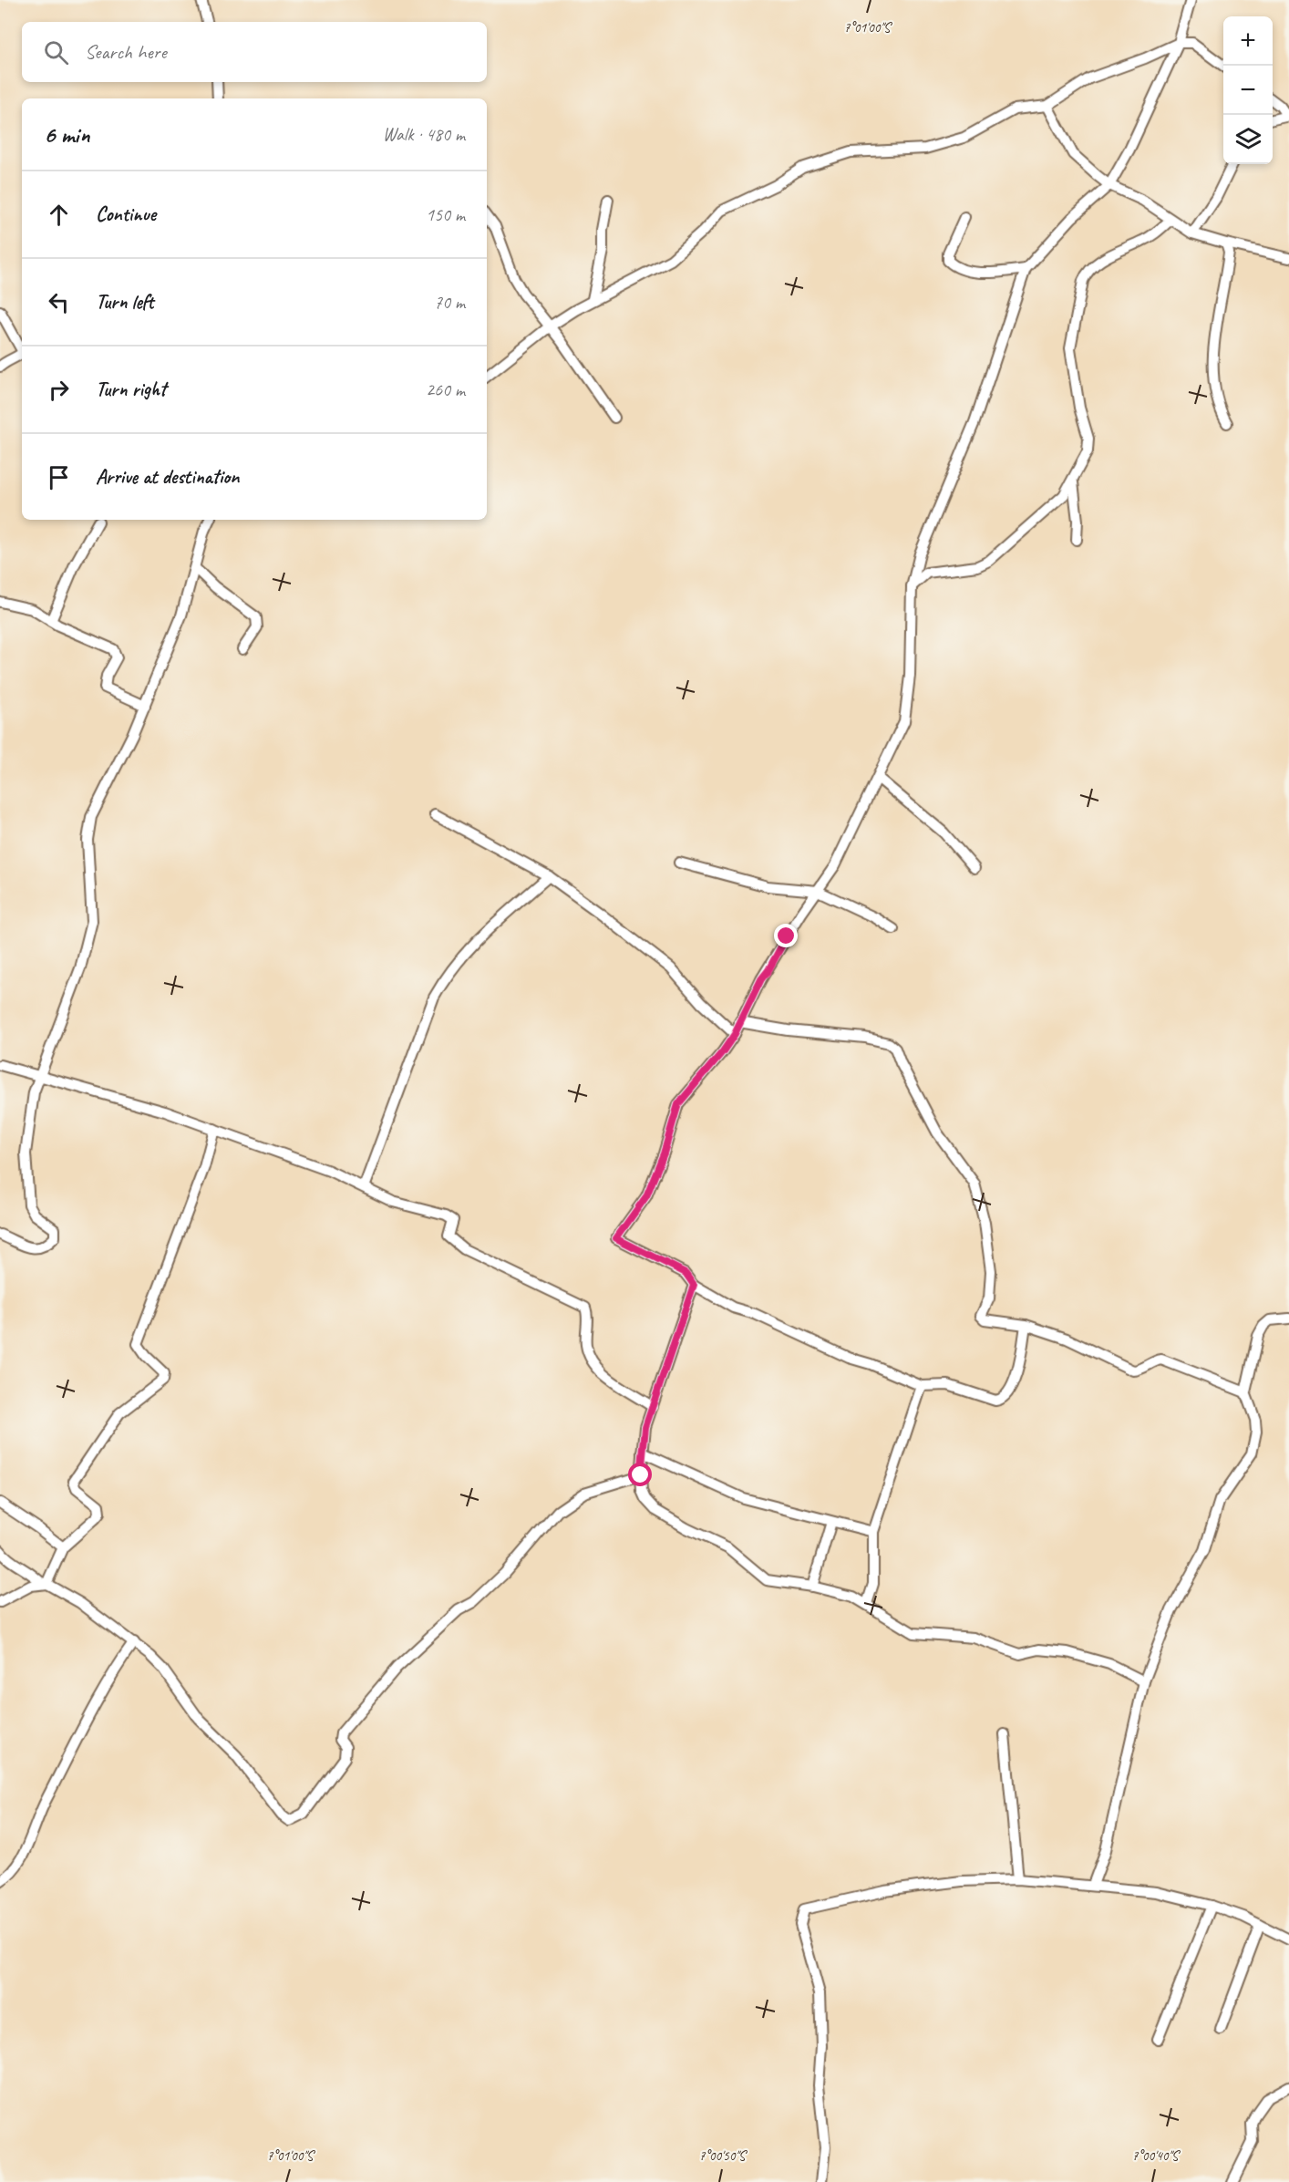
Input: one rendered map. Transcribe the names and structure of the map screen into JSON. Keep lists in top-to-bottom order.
{
  "page": {
    "map_buttons": ["+", "−"],
    "search": "Search here",
    "heading": ["6 min", "Walk · 480 m"],
    "list": [
      ["Continue", "150 m"],
      ["Turn left", "70 m"],
      ["Turn right", "260 m"],
      "Arrive at destination"
    ]
  },
  "coordinates": ["7°01'00\"S", "7°00'50\"S", "7°00'40\"S"]
}
